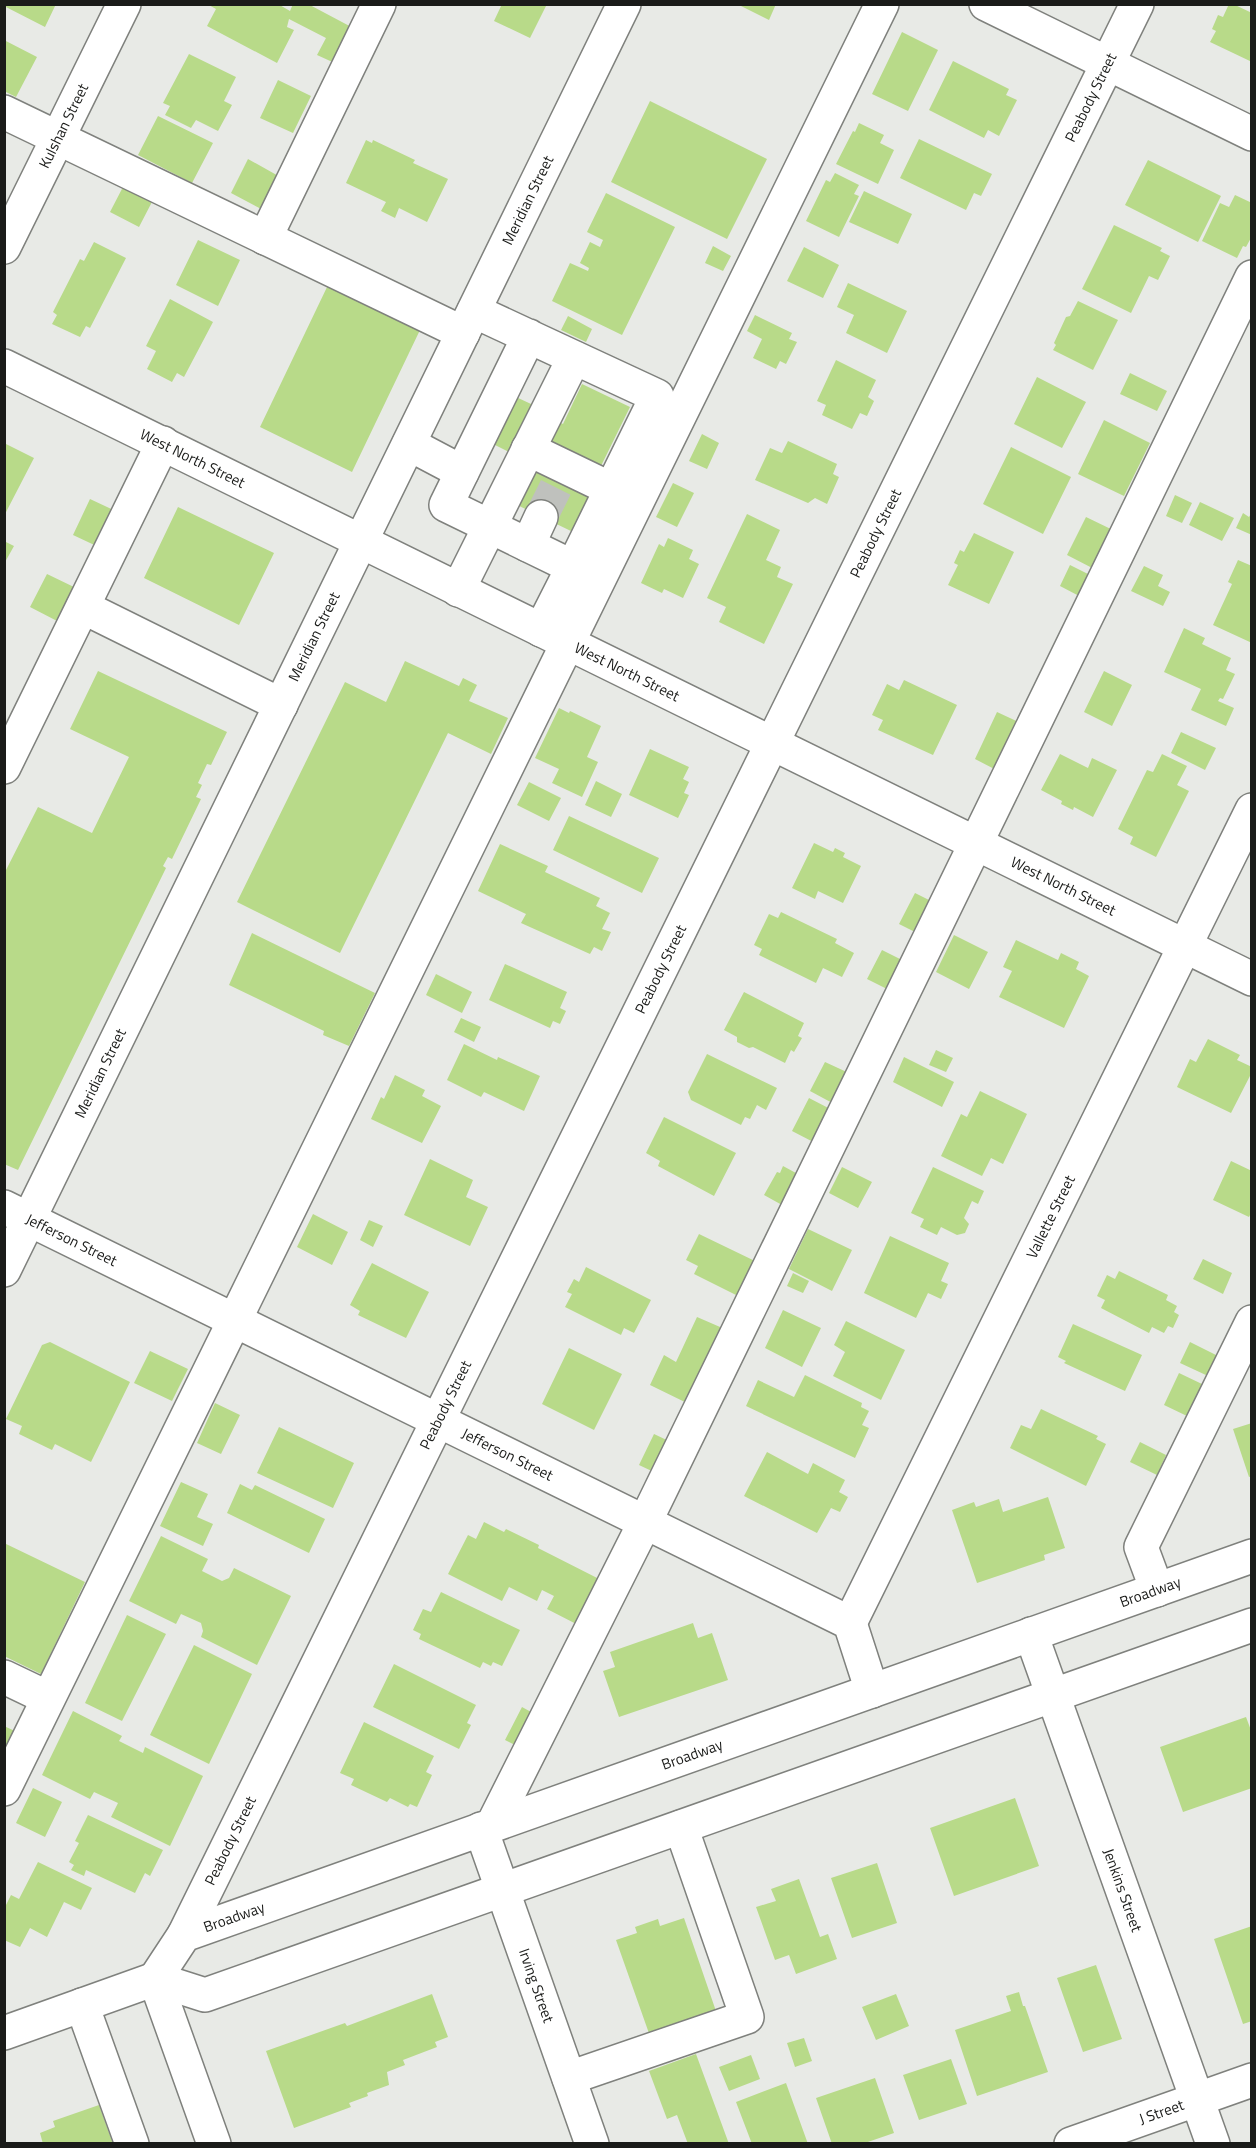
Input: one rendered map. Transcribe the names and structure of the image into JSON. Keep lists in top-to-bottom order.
{
  "streets": {
    "street": [
      "Peabody Street",
      "Kulshan Street",
      "Meridian Street",
      "West North Street",
      "Vallette Street",
      "Jefferson Street",
      "Broadway",
      "Jenkins Street",
      "Irving Street",
      "J Street"
    ]
  },
  "crossings": [
    ["Peabody Street", "West North Street"],
    ["Peabody Street", "Jefferson Street"],
    ["Peabody Street", "Broadway"],
    ["Meridian Street", "West North Street"],
    ["Meridian Street", "Jefferson Street"],
    ["West North Street", "Vallette Street"],
    ["Vallette Street", "Jefferson Street"],
    ["Broadway", "Jenkins Street"],
    ["Broadway", "Irving Street"],
    ["Jenkins Street", "J Street"]
  ]
}
